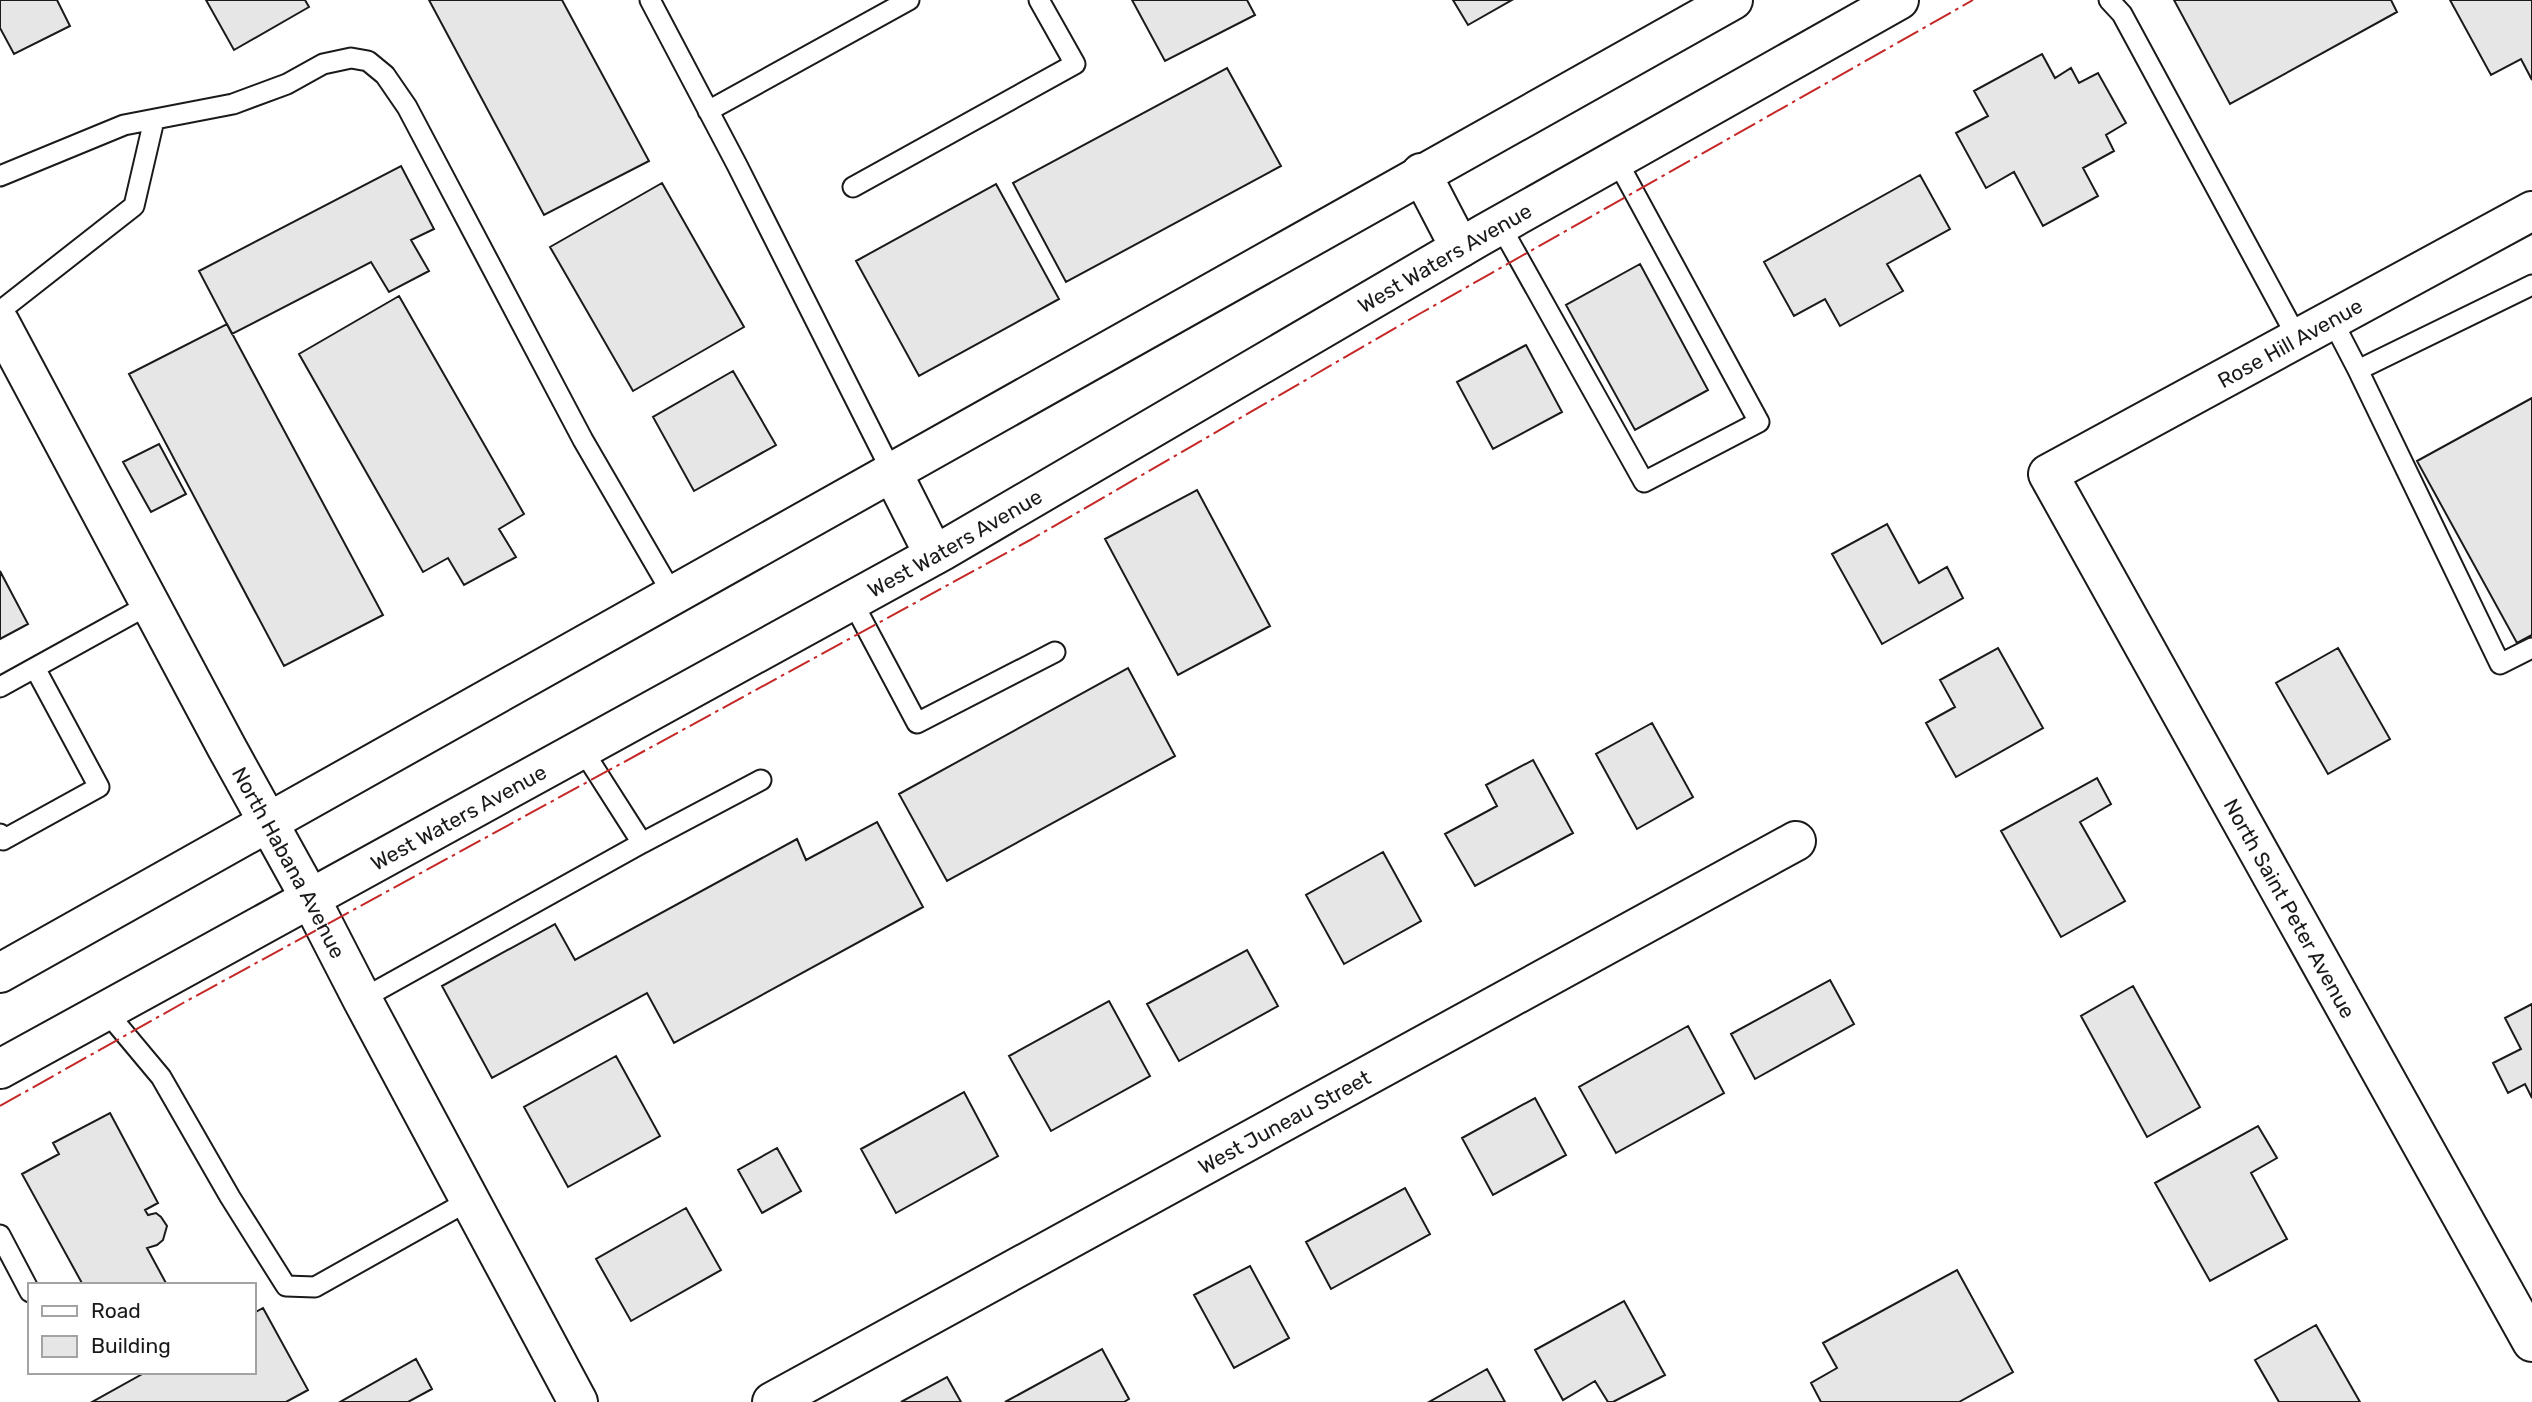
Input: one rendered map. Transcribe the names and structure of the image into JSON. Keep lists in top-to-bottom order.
{
  "streets": {
    "main road": [
      "West Waters Avenue",
      "Rose Hill Avenue",
      "North Habana Avenue",
      "North Saint Peter Avenue",
      "West Juneau Street"
    ]
  },
  "crossings": [
    ["West Waters Avenue", "North Habana Avenue"],
    ["Rose Hill Avenue", "North Saint Peter Avenue"]
  ],
  "legend": ["Road", "Building"]
}
